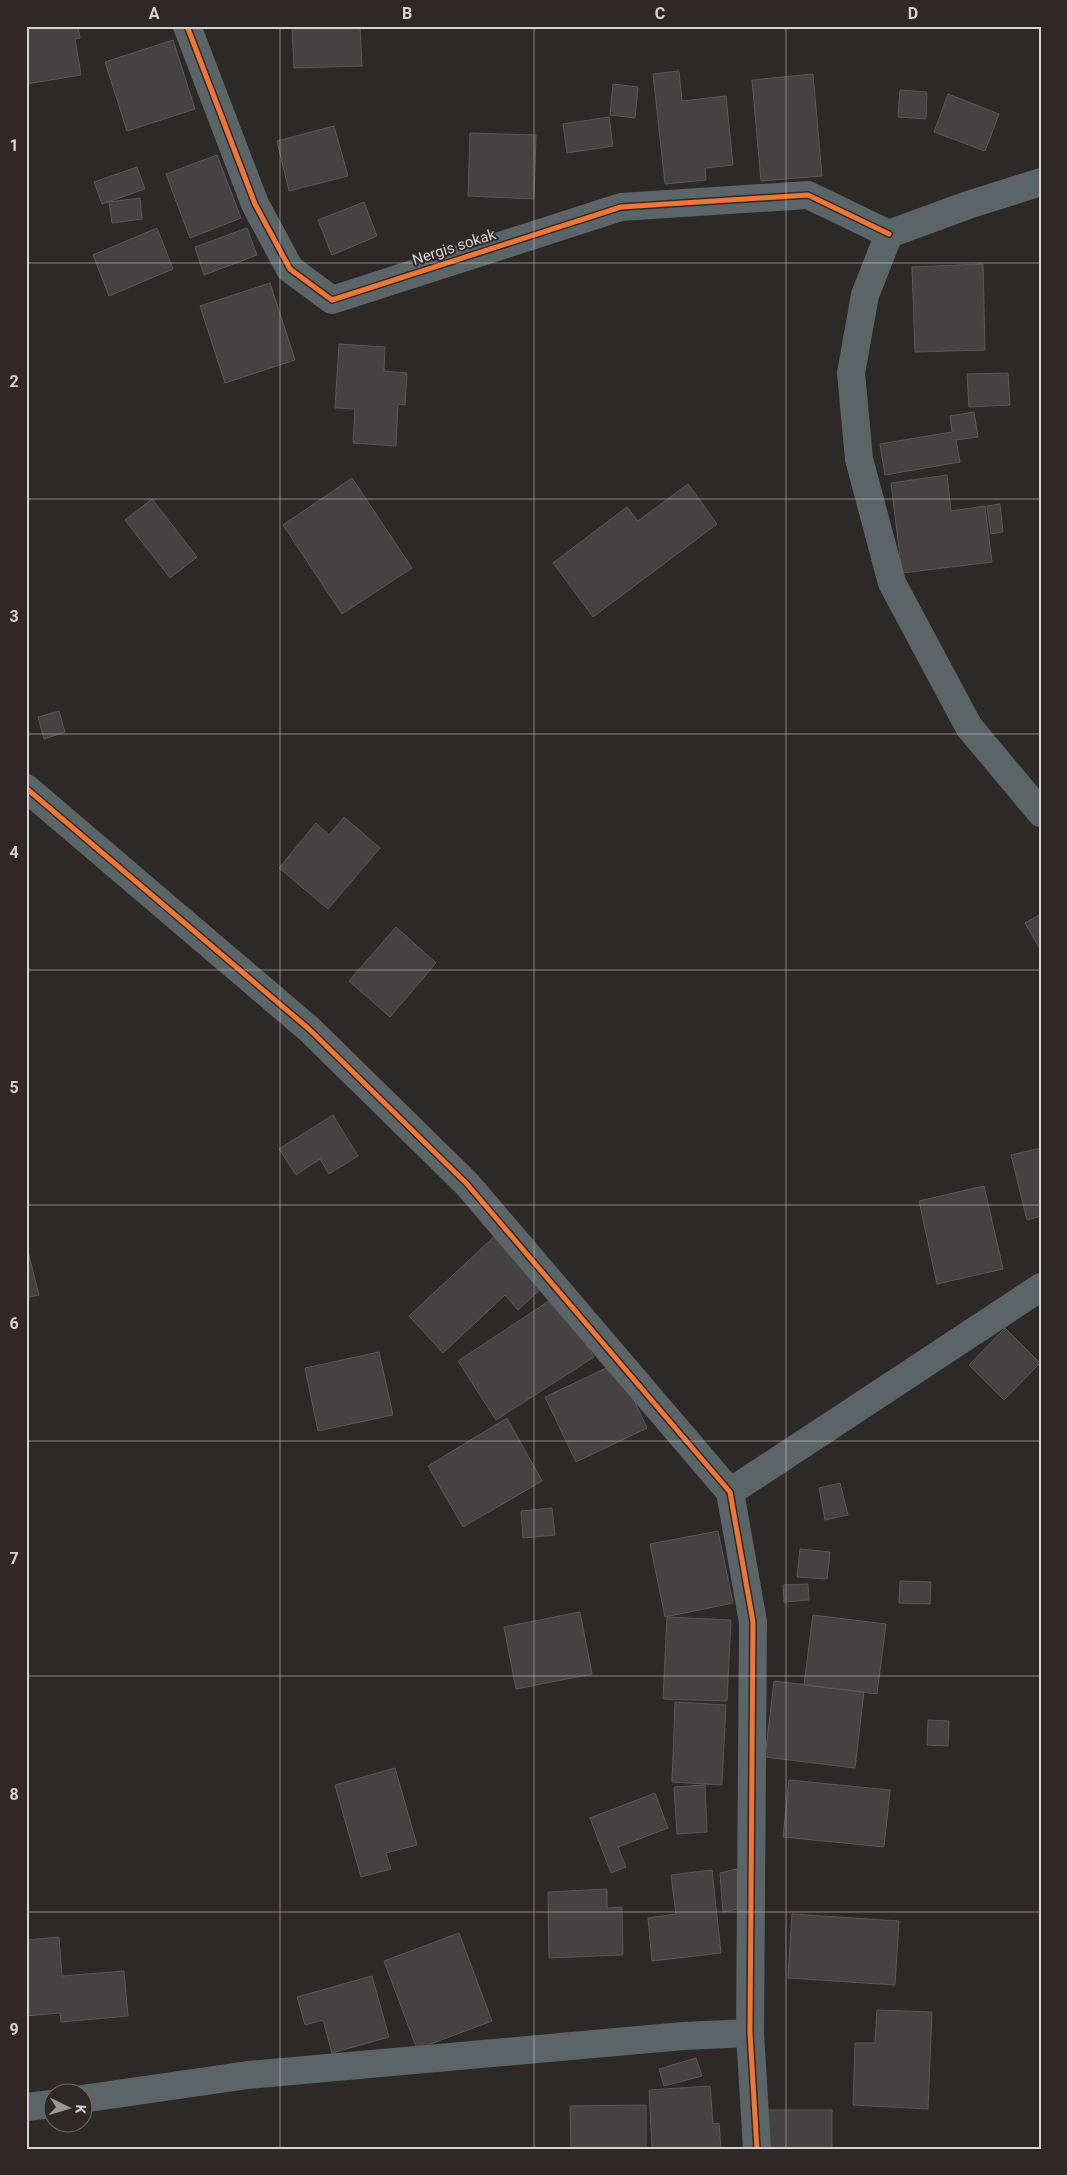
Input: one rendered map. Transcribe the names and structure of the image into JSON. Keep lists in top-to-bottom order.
{
  "streets": {
    "street": ["Nergis sokak"]
  },
  "north": "right",
  "grid": {
    "columns": [
      "A",
      "B",
      "C",
      "D"
    ],
    "rows": [
      "1",
      "2",
      "3",
      "4",
      "5",
      "6",
      "7",
      "8",
      "9"
    ]
  }
}
